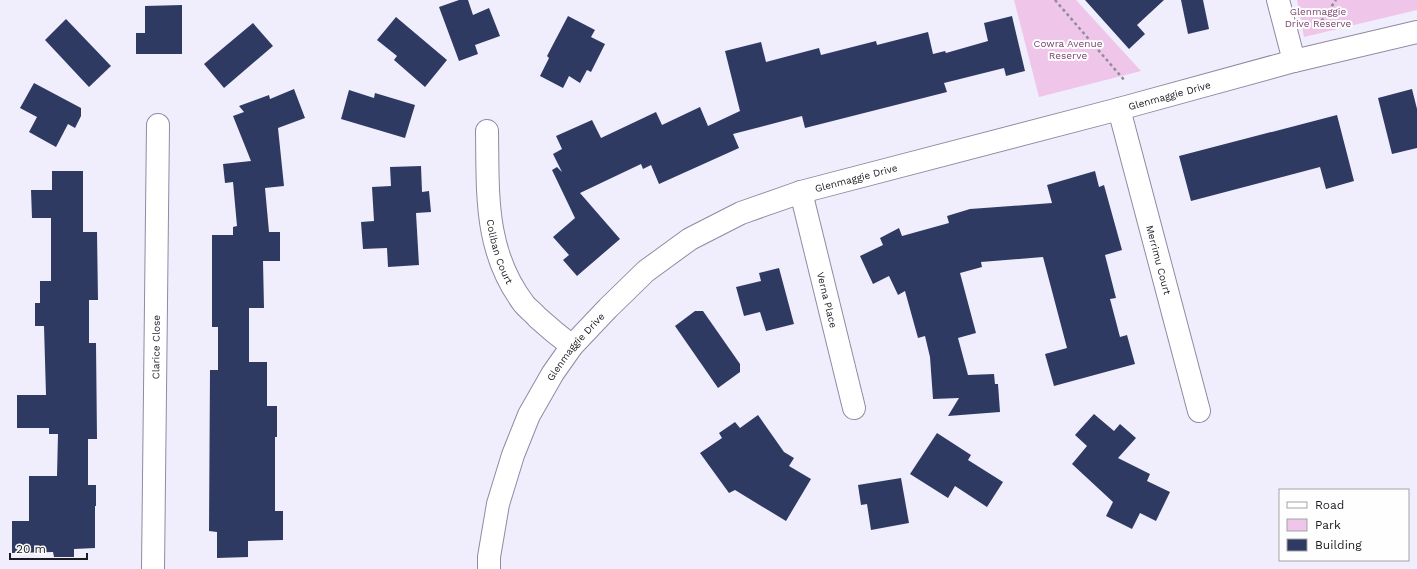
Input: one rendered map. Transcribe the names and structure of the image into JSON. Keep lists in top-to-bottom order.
{
  "streets": {
    "street": [
      "Glenmaggie Drive",
      "Coliban Court",
      "Merrimu Court",
      "Verna Place",
      "Clarice Close"
    ]
  },
  "crossings": [
    ["Glenmaggie Drive", "Coliban Court"],
    ["Glenmaggie Drive", "Merrimu Court"],
    ["Glenmaggie Drive", "Verna Place"]
  ],
  "parks": ["Glenmaggie Drive Reserve", "Cowra Avenue Reserve"],
  "legend": ["Road", "Park", "Building"],
  "scale_bar": "20 m"
}
